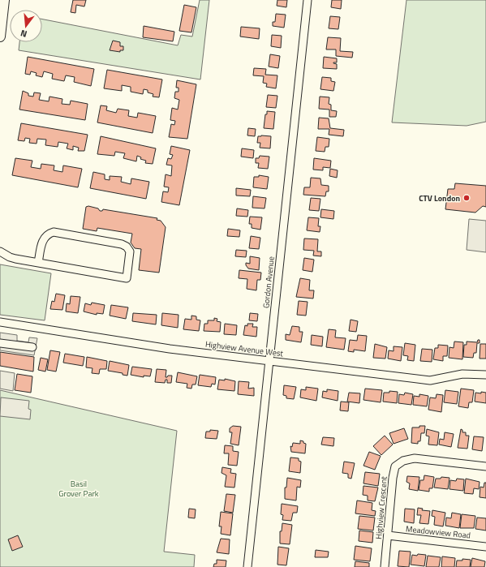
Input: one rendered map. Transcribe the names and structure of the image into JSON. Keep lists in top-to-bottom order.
{
  "streets": {
    "street": [
      "Gordon Avenue",
      "Highview Avenue West",
      "Highview Crescent",
      "Meadowview Road"
    ]
  },
  "crossings": [
    ["Gordon Avenue", "Highview Avenue West"],
    ["Highview Crescent", "Meadowview Road"]
  ],
  "parks": ["Basil Grover Park"],
  "places": ["CTV London"],
  "north": "bottom"
}
